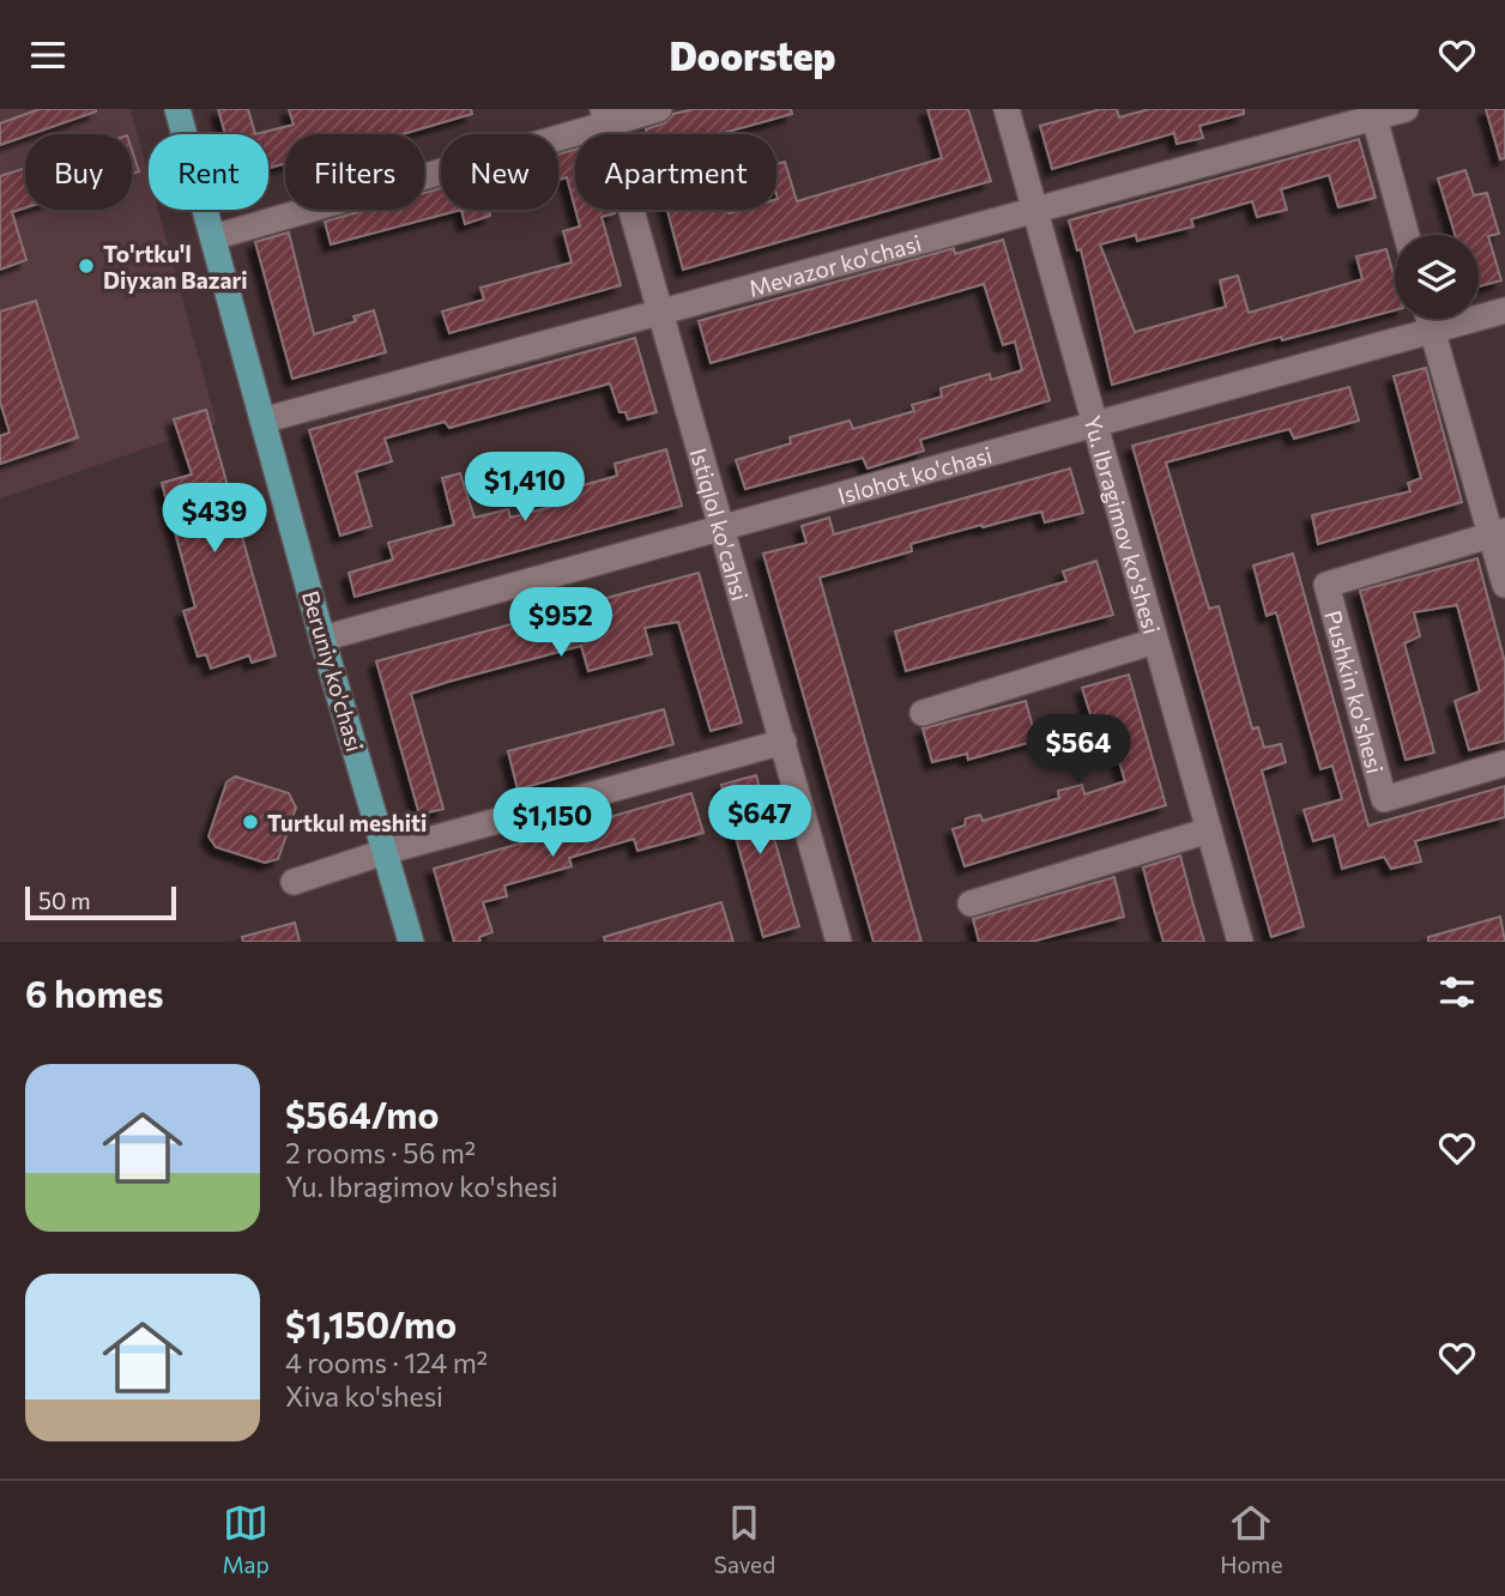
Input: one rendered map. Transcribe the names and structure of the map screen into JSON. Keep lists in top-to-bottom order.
{
  "streets": {
    "main road": ["Beruniy ko'chasi"],
    "street": [
      "Mevazor ko'chasi",
      "Islohot ko'chasi",
      "Istiqlol ko'cahsi",
      "Yu. Ibragimov ko'shesi",
      "Pushkin ko'shesi"
    ]
  },
  "crossings": [
    ["Mevazor ko'chasi", "Istiqlol ko'cahsi"],
    ["Mevazor ko'chasi", "Yu. Ibragimov ko'shesi"],
    ["Mevazor ko'chasi", "Beruniy ko'chasi"],
    ["Islohot ko'chasi", "Istiqlol ko'cahsi"],
    ["Islohot ko'chasi", "Yu. Ibragimov ko'shesi"],
    ["Islohot ko'chasi", "Beruniy ko'chasi"]
  ],
  "places": ["To'rtku'l Diyxan Bazari", "Turtkul meshiti"],
  "scale_bar": "50 m",
  "page": {
    "header": "Doorstep",
    "chip": [
      "Buy",
      "Rent",
      "Filters",
      "New",
      "Apartment"
    ],
    "price": [
      "$1,410",
      "$439",
      "$952",
      "$564",
      "$647",
      "$1,150"
    ],
    "scale": "50 m",
    "heading": "6 homes",
    "list": [
      {
        "name": "$564/mo",
        "note": "2 rooms · 56 m² · Yu. Ibragimov ko'shesi"
      },
      {
        "name": "$1,150/mo",
        "note": "4 rooms · 124 m² · Xiva ko'shesi"
      }
    ],
    "tabs": ["Map", "Saved", "Home"]
  }
}
